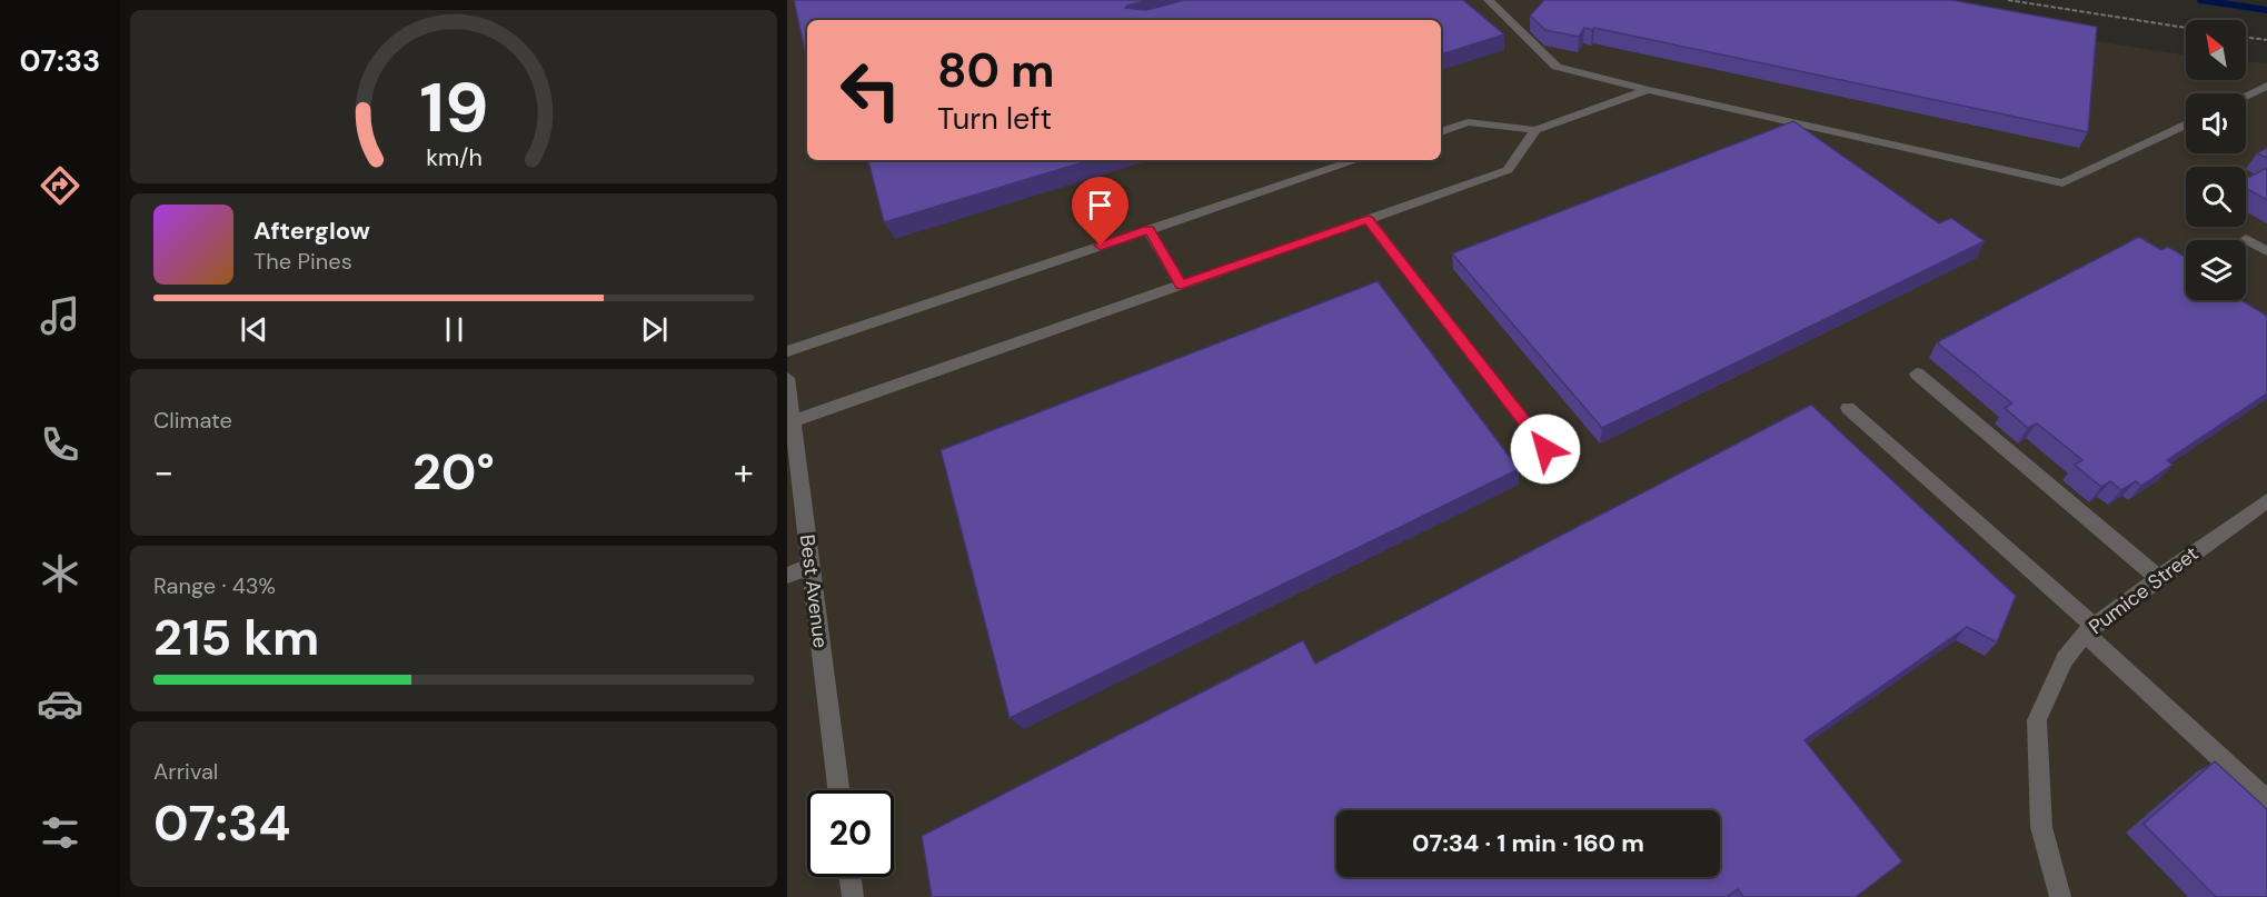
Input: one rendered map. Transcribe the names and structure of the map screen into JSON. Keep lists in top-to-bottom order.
{
  "streets": {
    "street": ["Pumice Street", "Best Avenue"]
  },
  "north": "top left",
  "page": {
    "tabs": "07:33",
    "turn": ["80 m", "Turn left"],
    "song": ["Afterglow", "The Pines"],
    "tile": [
      "Climate",
      ["Range · 43%", "215 km"],
      ["Arrival", "07:34"]
    ],
    "heat": ["−", "20°", "+"],
    "limit": "20",
    "trip": "07:34 · 1 min · 160 m",
    "gauge": ["19", "km/h"]
  }
}
